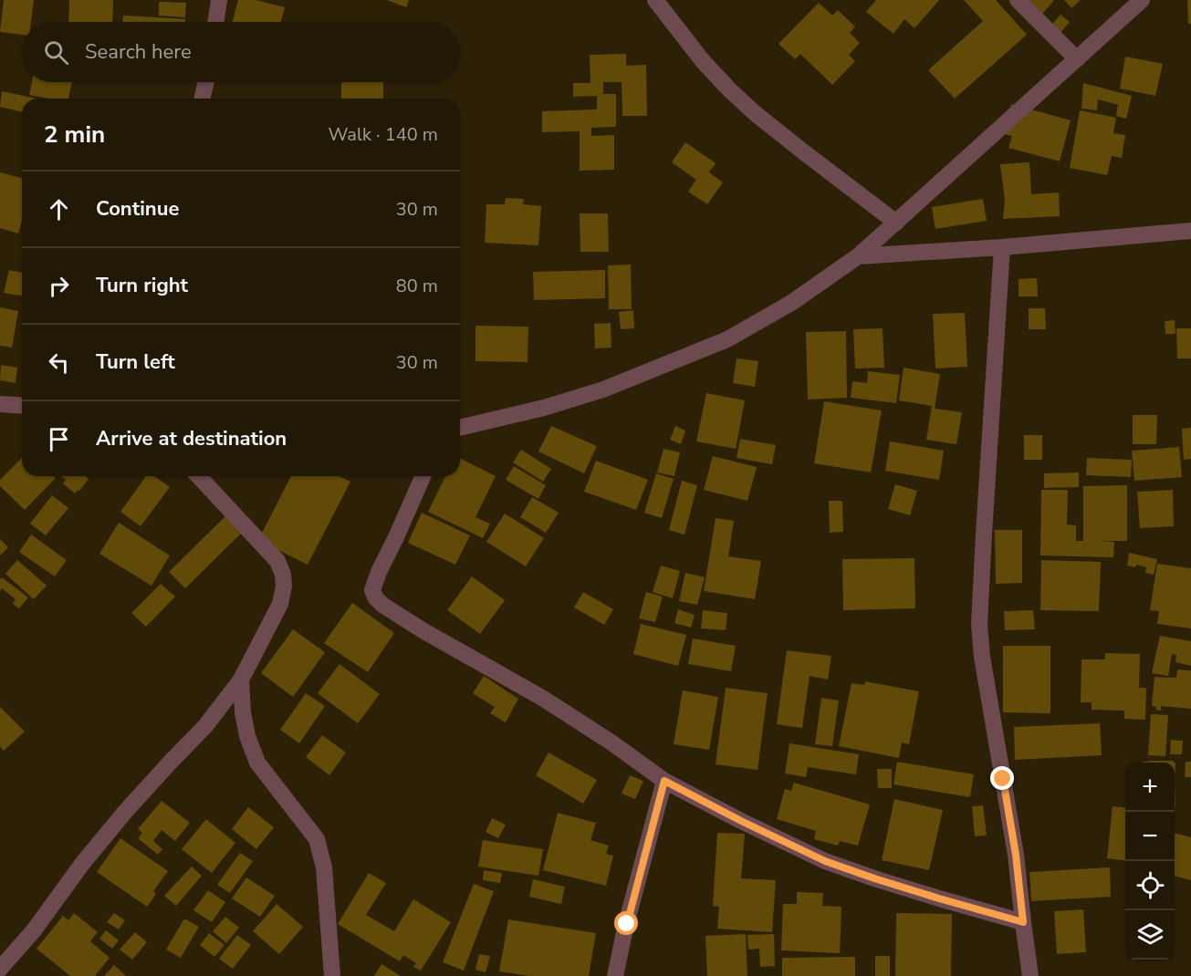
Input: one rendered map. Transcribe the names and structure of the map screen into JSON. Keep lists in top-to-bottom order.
{
  "page": {
    "search": "Search here",
    "heading": ["2 min", "Walk · 140 m"],
    "list": [
      ["Continue", "30 m"],
      ["Turn right", "80 m"],
      ["Turn left", "30 m"],
      "Arrive at destination"
    ],
    "map_buttons": ["+", "−"]
  }
}
